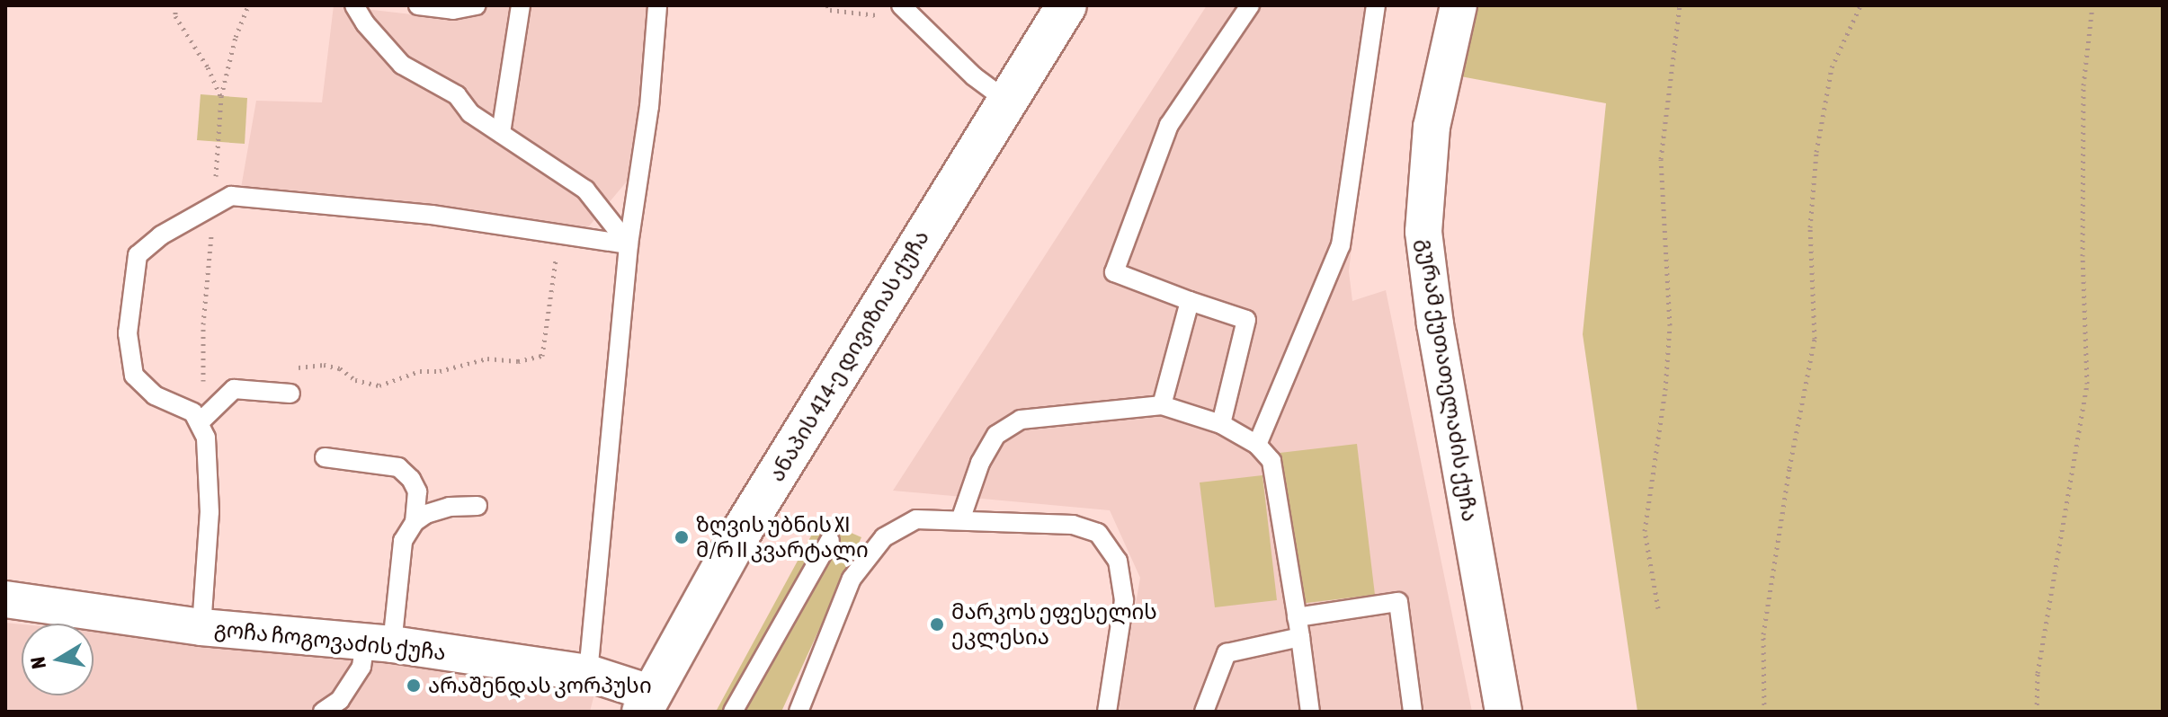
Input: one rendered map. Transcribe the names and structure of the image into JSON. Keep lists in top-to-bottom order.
{
  "streets": {
    "main road": ["ანაპის 414-ე დივიზიას ქუჩა"],
    "street": ["გურამ ქუთათელაძის ქუჩა", "გოჩა ჩოგოვაძის ქუჩა"]
  },
  "crossings": [
    ["ანაპის 414-ე დივიზიას ქუჩა", "გოჩა ჩოგოვაძის ქუჩა"]
  ],
  "places": ["ზღვის უბნის XI მ/რ II კვარტალი", "მარკოს ეფესელის ეკლესია", "არაშენდას კორპუსი"],
  "north": "left"
}
